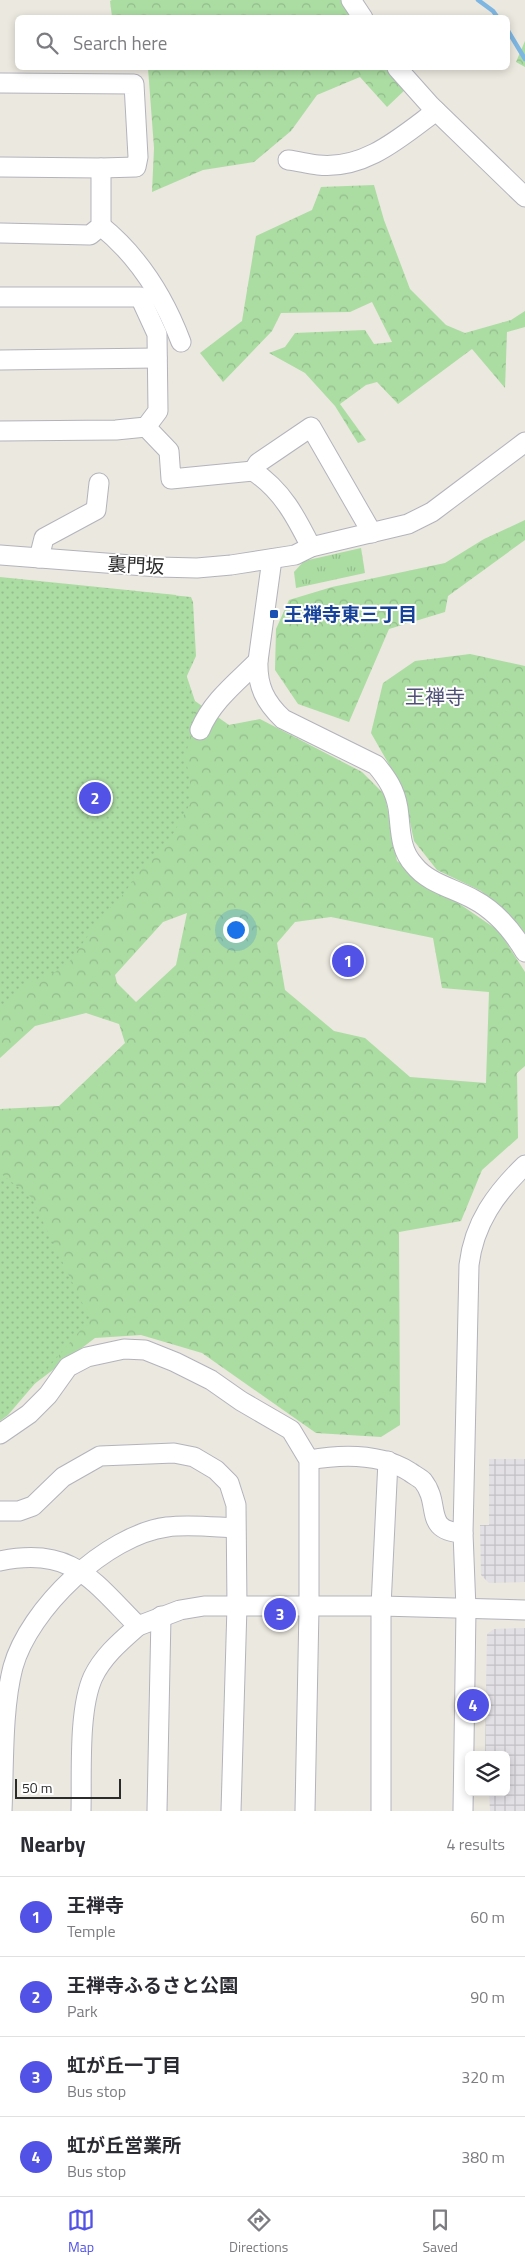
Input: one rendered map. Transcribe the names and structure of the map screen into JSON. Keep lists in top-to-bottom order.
{
  "streets": {
    "street": ["裏門坂"]
  },
  "districts": ["王禅寺"],
  "places": {
    "transit": ["王禅寺東三丁目"]
  },
  "scale_bar": "50 m",
  "page": {
    "search": "Search here",
    "pins": [
      "2",
      "1",
      "3",
      "4"
    ],
    "scale": "50 m",
    "heading": ["Nearby", "4 results"],
    "list": [
      {
        "mark": "1",
        "name": "王禅寺",
        "note": "Temple",
        "value": "60 m"
      },
      {
        "mark": "2",
        "name": "王禅寺ふるさと公園",
        "note": "Park",
        "value": "90 m"
      },
      {
        "mark": "3",
        "name": "虹が丘一丁目",
        "note": "Bus stop",
        "value": "320 m"
      },
      {
        "mark": "4",
        "name": "虹が丘営業所",
        "note": "Bus stop",
        "value": "380 m"
      }
    ],
    "nav": ["Map", "Directions", "Saved"]
  }
}
